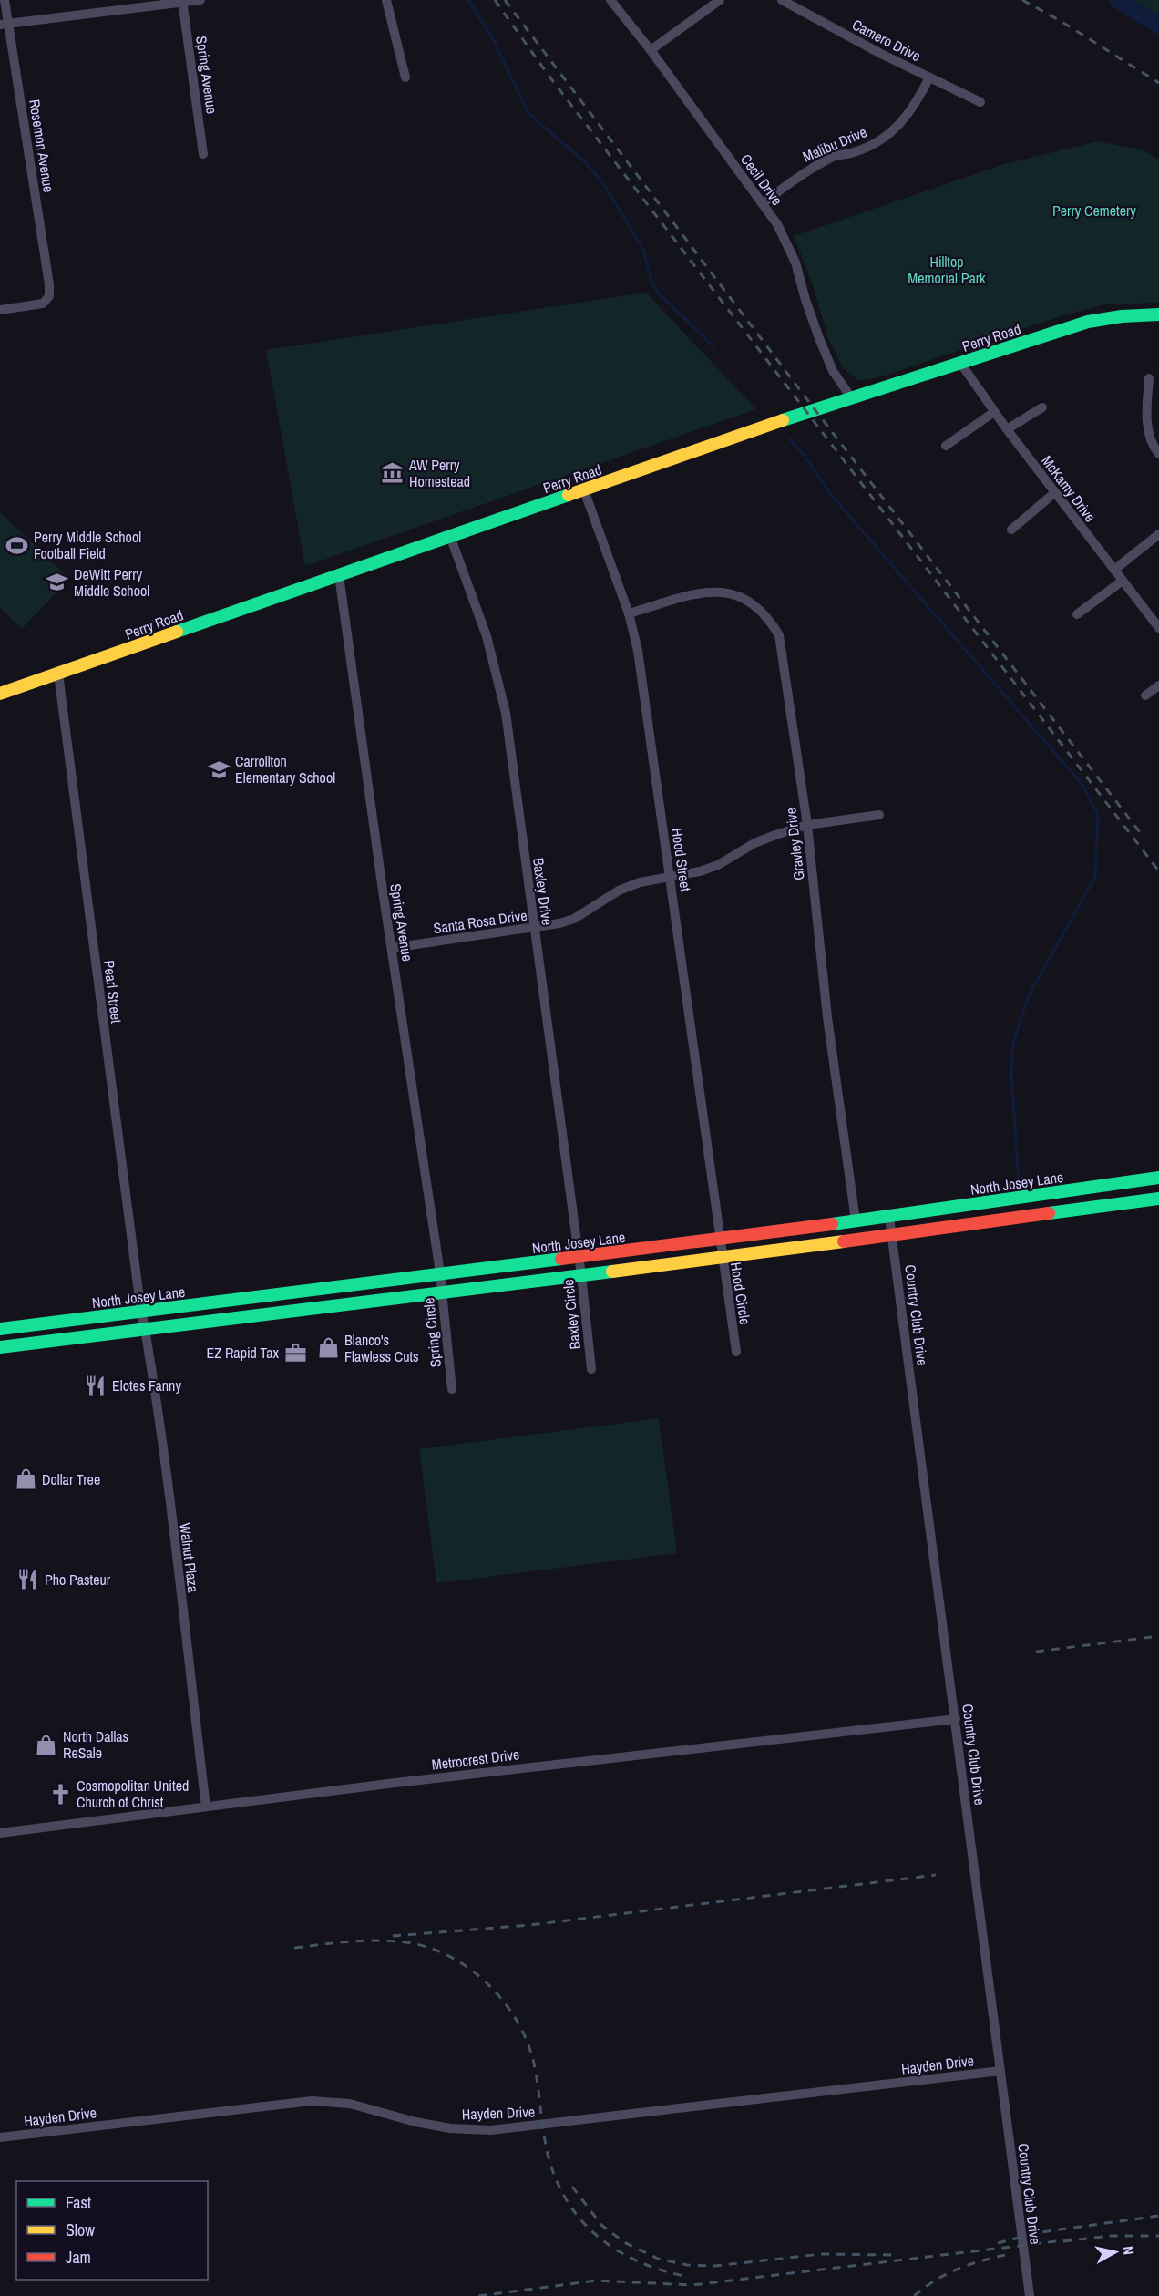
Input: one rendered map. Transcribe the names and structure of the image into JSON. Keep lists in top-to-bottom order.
{
  "streets": {
    "main road": ["Perry Road", "North Josey Lane"],
    "street": [
      "Camero Drive",
      "Spring Avenue",
      "Malibu Drive",
      "Rosemon Avenue",
      "Cecil Drive",
      "McKamy Drive",
      "Gravley Drive",
      "Hood Street",
      "Baxley Drive",
      "Santa Rosa Drive",
      "Pearl Street",
      "Hood Circle",
      "Baxley Circle",
      "Country Club Drive",
      "Spring Circle",
      "Walnut Plaza",
      "Metrocrest Drive",
      "Hayden Drive"
    ]
  },
  "crossings": [
    ["Camero Drive", "Malibu Drive"],
    ["Spring Avenue", "Perry Road"],
    ["Spring Avenue", "Santa Rosa Drive"],
    ["Spring Avenue", "North Josey Lane"],
    ["Spring Avenue", "Spring Circle"],
    ["Malibu Drive", "Cecil Drive"],
    ["Cecil Drive", "Perry Road"],
    ["Perry Road", "McKamy Drive"],
    ["Perry Road", "Hood Street"],
    ["Perry Road", "Baxley Drive"],
    ["Perry Road", "Pearl Street"],
    ["Gravley Drive", "Hood Street"],
    ["Gravley Drive", "Santa Rosa Drive"],
    ["Gravley Drive", "North Josey Lane"],
    ["Hood Street", "Santa Rosa Drive"],
    ["Hood Street", "North Josey Lane"],
    ["Hood Street", "Hood Circle"],
    ["Baxley Drive", "Santa Rosa Drive"],
    ["Baxley Drive", "North Josey Lane"],
    ["Baxley Drive", "Baxley Circle"],
    ["Pearl Street", "North Josey Lane"],
    ["Pearl Street", "Walnut Plaza"],
    ["North Josey Lane", "Hood Circle"],
    ["North Josey Lane", "Baxley Circle"],
    ["North Josey Lane", "Country Club Drive"],
    ["North Josey Lane", "Spring Circle"],
    ["North Josey Lane", "Walnut Plaza"],
    ["Country Club Drive", "Metrocrest Drive"],
    ["Country Club Drive", "Hayden Drive"],
    ["Walnut Plaza", "Metrocrest Drive"]
  ],
  "parks": ["Perry Cemetery", "Hilltop Memorial Park"],
  "places": {
    "museum": ["AW Perry Homestead"],
    "sports": ["Perry Middle School Football Field"],
    "school or university": ["DeWitt Perry Middle School", "Carrollton Elementary School"],
    "shop": ["Blanco's Flawless Cuts", "Dollar Tree", "North Dallas ReSale"],
    "office": ["EZ Rapid Tax"],
    "restaurant": ["Elotes Fanny", "Pho Pasteur"],
    "church": ["Cosmopolitan United Church of Christ"]
  },
  "legend": ["Fast", "Slow", "Jam"],
  "north": "right"
}
